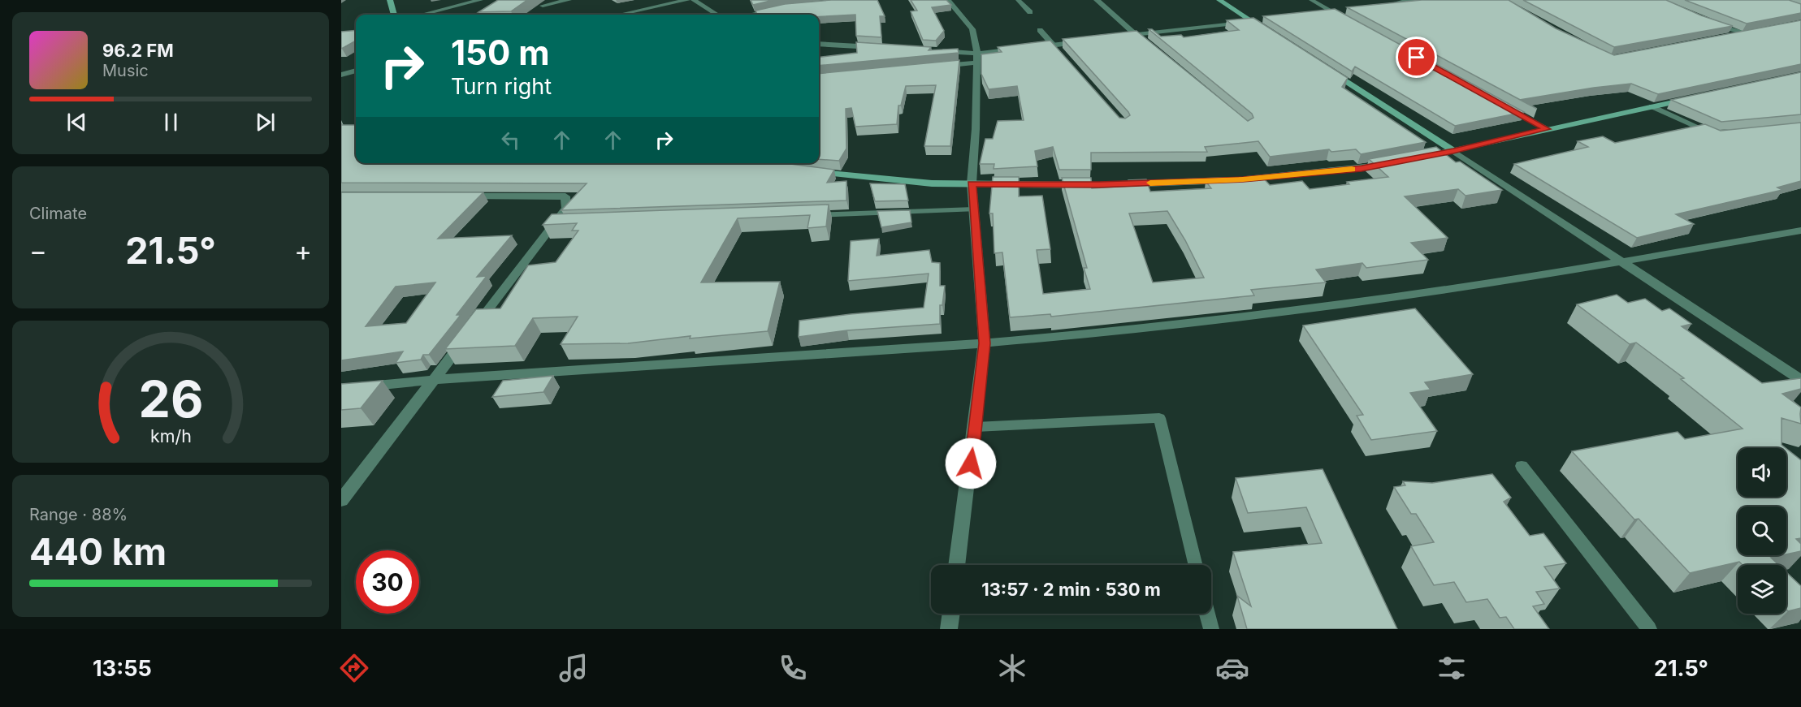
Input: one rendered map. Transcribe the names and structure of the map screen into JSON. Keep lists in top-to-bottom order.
{
  "page": {
    "turn": ["150 m", "Turn right"],
    "song": ["96.2 FM", "Music"],
    "tile": [
      "Climate",
      ["Range · 88%", "440 km"]
    ],
    "heat": ["−", "21.5°", "+"],
    "limit": "30",
    "trip": "13:57 · 2 min · 530 m",
    "tabs": ["13:55", "21.5°"],
    "gauge": ["26", "km/h"]
  }
}
